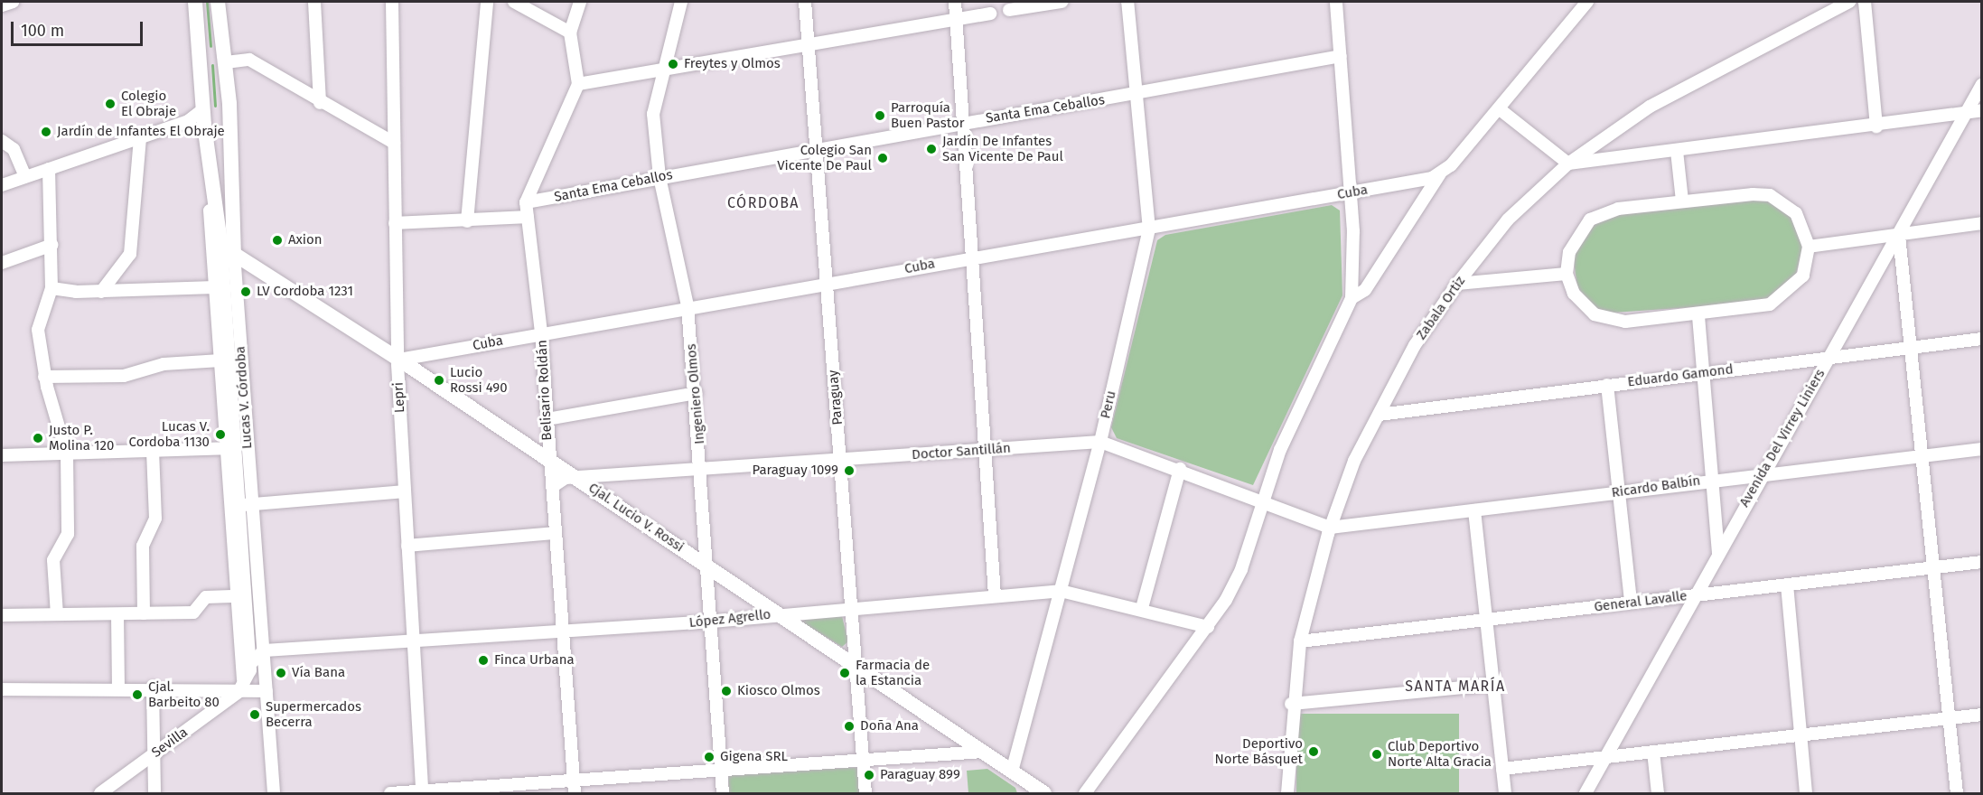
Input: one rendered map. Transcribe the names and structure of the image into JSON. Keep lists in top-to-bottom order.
{
  "streets": {
    "main road": ["Lucas V. Córdoba", "Cjal. Lucio V. Rossi"],
    "street": [
      "Santa Ema Ceballos",
      "Cuba",
      "Zabala Ortiz",
      "Eduardo Gamond",
      "Belisario Roldán",
      "Ingeniero Olmos",
      "Lepri",
      "Paraguay",
      "Peru",
      "Avenida Del Virrey Liniers",
      "Doctor Santillán",
      "Ricardo Balbín",
      "General Lavalle",
      "López Agrello",
      "Sevilla"
    ]
  },
  "crossings": [
    ["Santa Ema Ceballos", "Belisario Roldán"],
    ["Santa Ema Ceballos", "Ingeniero Olmos"],
    ["Santa Ema Ceballos", "Paraguay"],
    ["Santa Ema Ceballos", "Peru"],
    ["Cuba", "Belisario Roldán"],
    ["Cuba", "Ingeniero Olmos"],
    ["Cuba", "Lepri"],
    ["Cuba", "Paraguay"],
    ["Cuba", "Peru"],
    ["Cuba", "Cjal. Lucio V. Rossi"],
    ["Zabala Ortiz", "Eduardo Gamond"],
    ["Zabala Ortiz", "Doctor Santillán"],
    ["Zabala Ortiz", "Ricardo Balbín"],
    ["Zabala Ortiz", "General Lavalle"],
    ["Eduardo Gamond", "Avenida Del Virrey Liniers"],
    ["Belisario Roldán", "Doctor Santillán"],
    ["Belisario Roldán", "Cjal. Lucio V. Rossi"],
    ["Belisario Roldán", "López Agrello"],
    ["Ingeniero Olmos", "Doctor Santillán"],
    ["Ingeniero Olmos", "Cjal. Lucio V. Rossi"],
    ["Ingeniero Olmos", "López Agrello"],
    ["Lucas V. Córdoba", "Cjal. Lucio V. Rossi"],
    ["Lucas V. Córdoba", "López Agrello"],
    ["Lucas V. Córdoba", "Sevilla"],
    ["Lepri", "Cjal. Lucio V. Rossi"],
    ["Lepri", "López Agrello"],
    ["Paraguay", "Doctor Santillán"],
    ["Paraguay", "Cjal. Lucio V. Rossi"],
    ["Paraguay", "López Agrello"],
    ["Peru", "Doctor Santillán"],
    ["Peru", "Cjal. Lucio V. Rossi"],
    ["Peru", "López Agrello"],
    ["Avenida Del Virrey Liniers", "Ricardo Balbín"],
    ["Avenida Del Virrey Liniers", "General Lavalle"],
    ["Doctor Santillán", "Ricardo Balbín"],
    ["Doctor Santillán", "Cjal. Lucio V. Rossi"],
    ["Cjal. Lucio V. Rossi", "López Agrello"]
  ],
  "districts": ["CÓRDOBA", "SANTA MARÍA"],
  "places": [
    "Freytes y Olmos",
    "Colegio El Obraje",
    "Parroquía Buen Pastor",
    "Jardín de Infantes El Obraje",
    "Jardín De Infantes San Vicente De Paul",
    "Colegio San Vicente De Paul",
    "Axion",
    "LV Cordoba 1231",
    "Lucio Rossi 490",
    "Lucas V. Cordoba 1130",
    "Justo P. Molina 120",
    "Paraguay 1099",
    "Finca Urbana",
    "Vía Bana",
    "Farmacia de la Estancia",
    "Kiosco Olmos",
    "Cjal. Barbeito 80",
    "Supermercados Becerra",
    "Doña Ana",
    "Deportivo Norte Básquet",
    "Club Deportivo Norte Alta Gracia",
    "Gigena SRL",
    "Paraguay 899"
  ],
  "scale_bar": "100 m"
}
